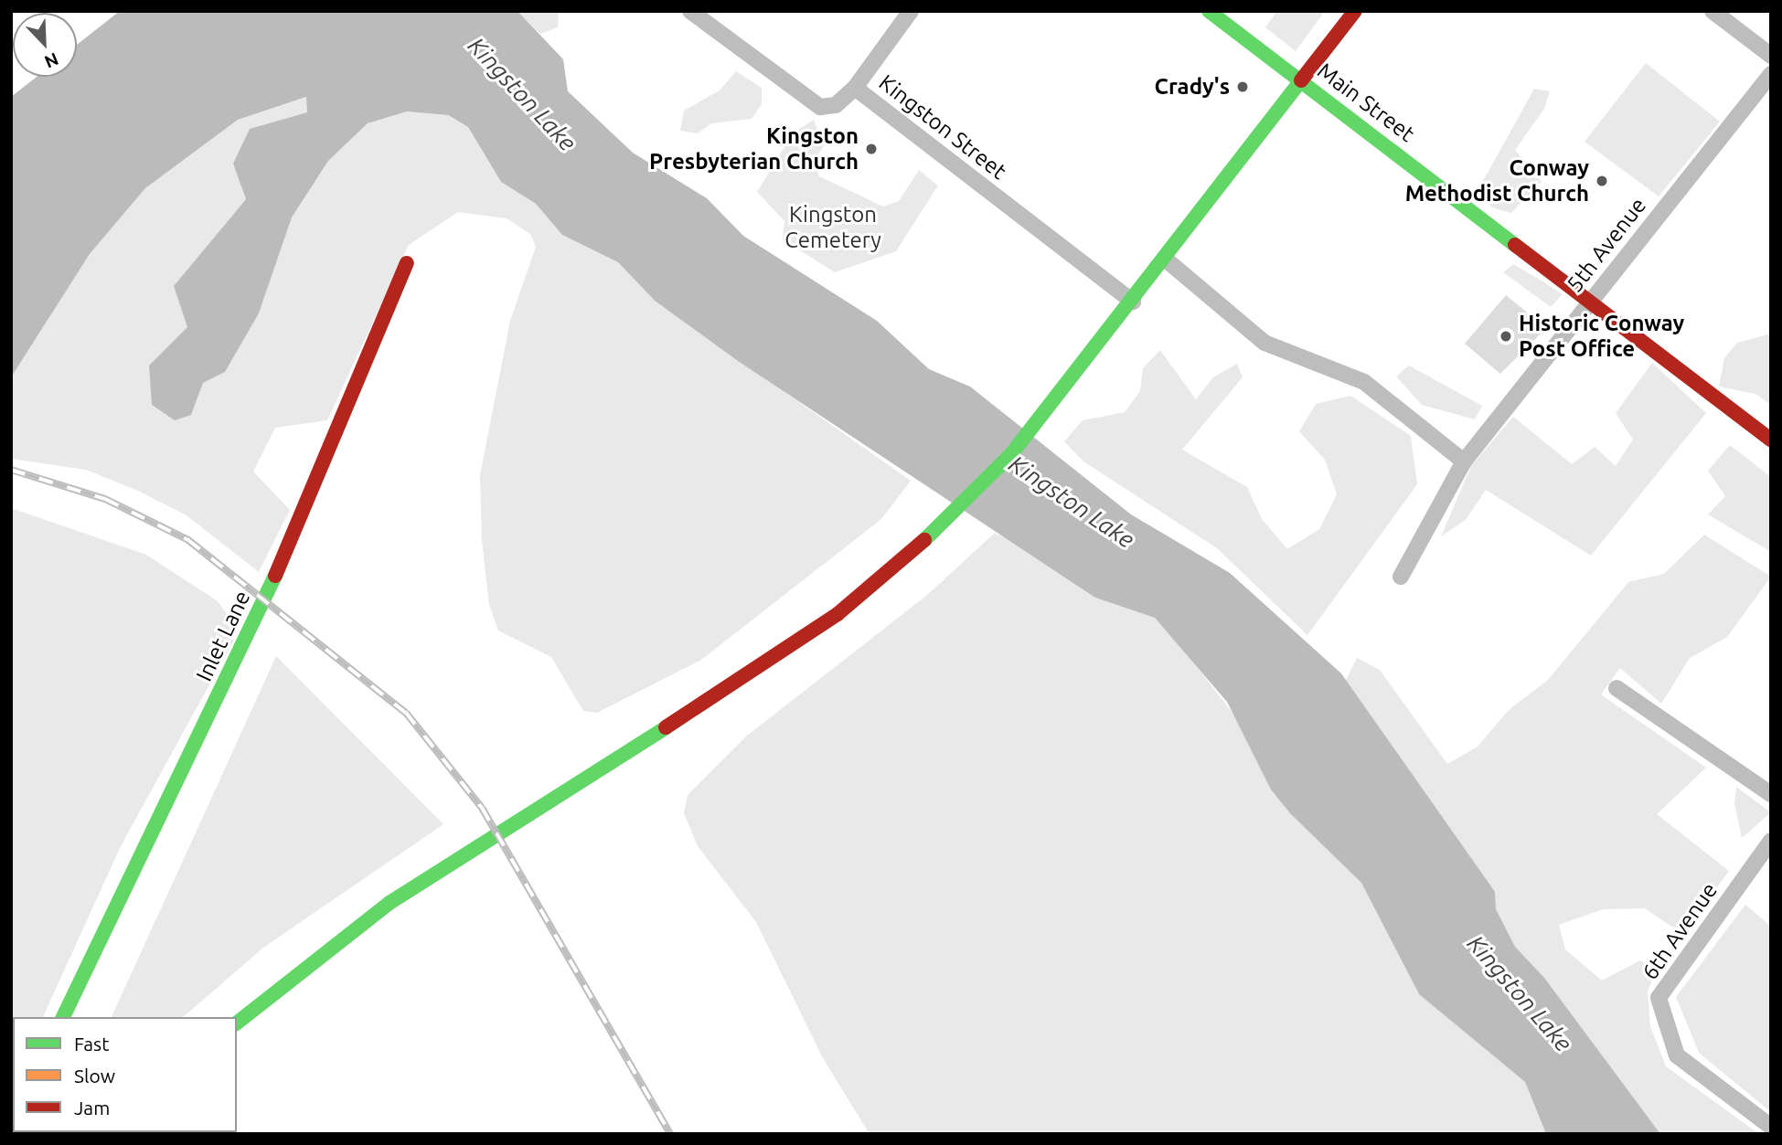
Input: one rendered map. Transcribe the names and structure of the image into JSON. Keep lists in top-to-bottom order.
{
  "streets": {
    "main road": ["Main Street", "Inlet Lane"],
    "street": ["Kingston Street", "5th Avenue", "6th Avenue"]
  },
  "crossings": [
    ["Main Street", "5th Avenue"]
  ],
  "water": ["Kingston Lake"],
  "parks": ["Kingston Cemetery"],
  "places": [
    "Crady's",
    "Kingston Presbyterian Church",
    "Conway Methodist Church",
    "Historic Conway Post Office"
  ],
  "legend": ["Fast", "Slow", "Jam"],
  "north": "bottom right"
}
